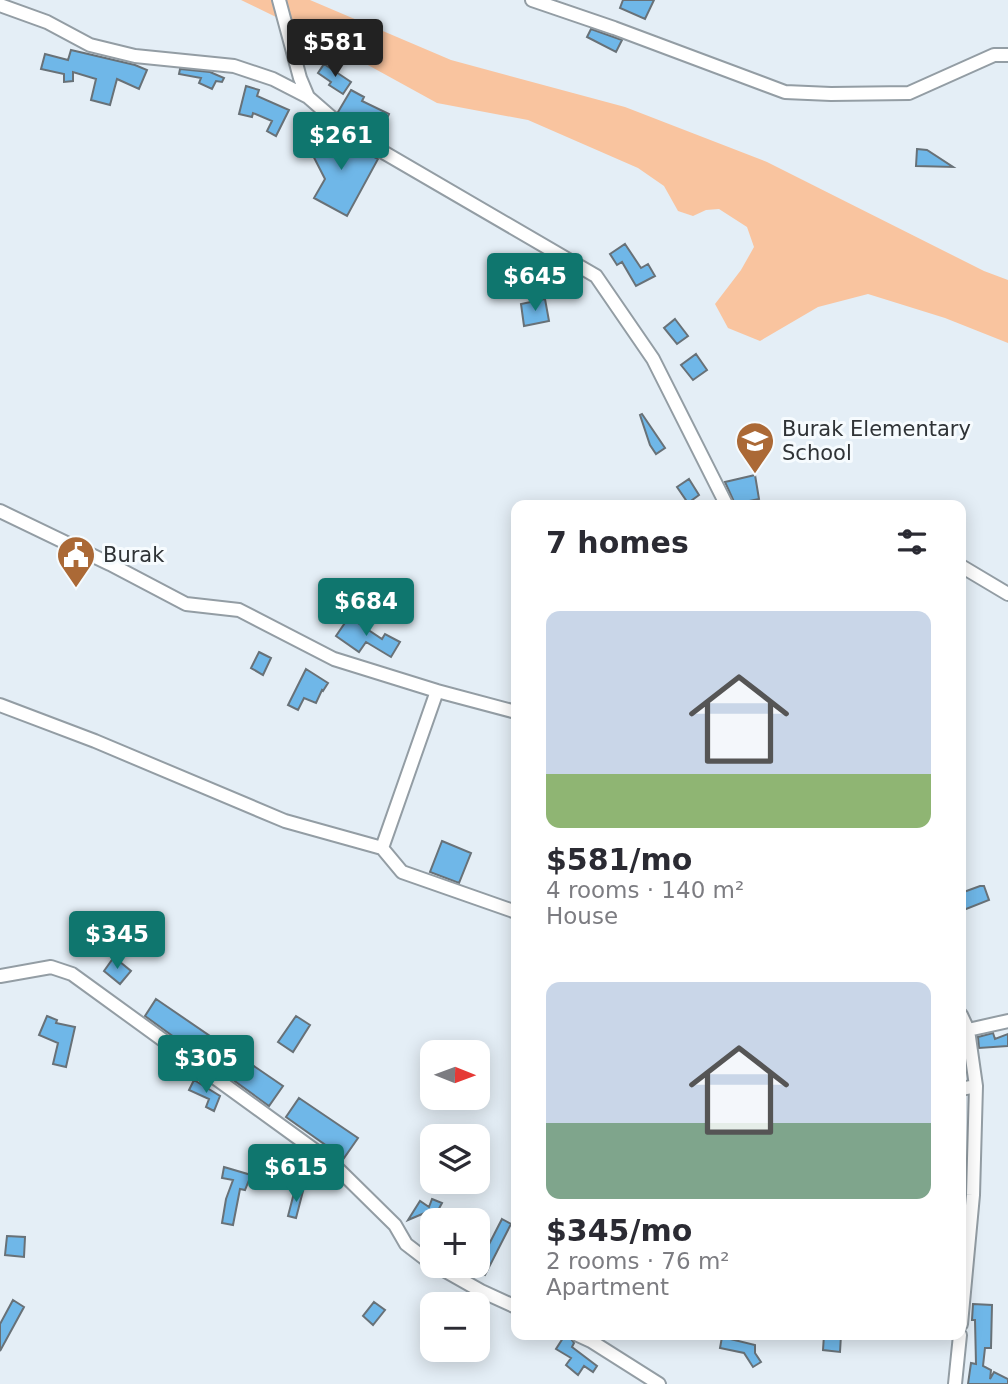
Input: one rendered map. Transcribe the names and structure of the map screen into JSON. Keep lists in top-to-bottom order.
{
  "places": {
    "school or university": ["Burak Elementary School"],
    "public building": ["Burak"]
  },
  "north": "right",
  "page": {
    "price": [
      "$581",
      "$261",
      "$645",
      "$684",
      "$345",
      "$305",
      "$615"
    ],
    "heading": "7 homes",
    "list": [
      {
        "name": "$581/mo",
        "note": "4 rooms · 140 m² · House"
      },
      {
        "name": "$345/mo",
        "note": "2 rooms · 76 m² · Apartment"
      }
    ],
    "map_buttons": ["+", "−"]
  }
}
